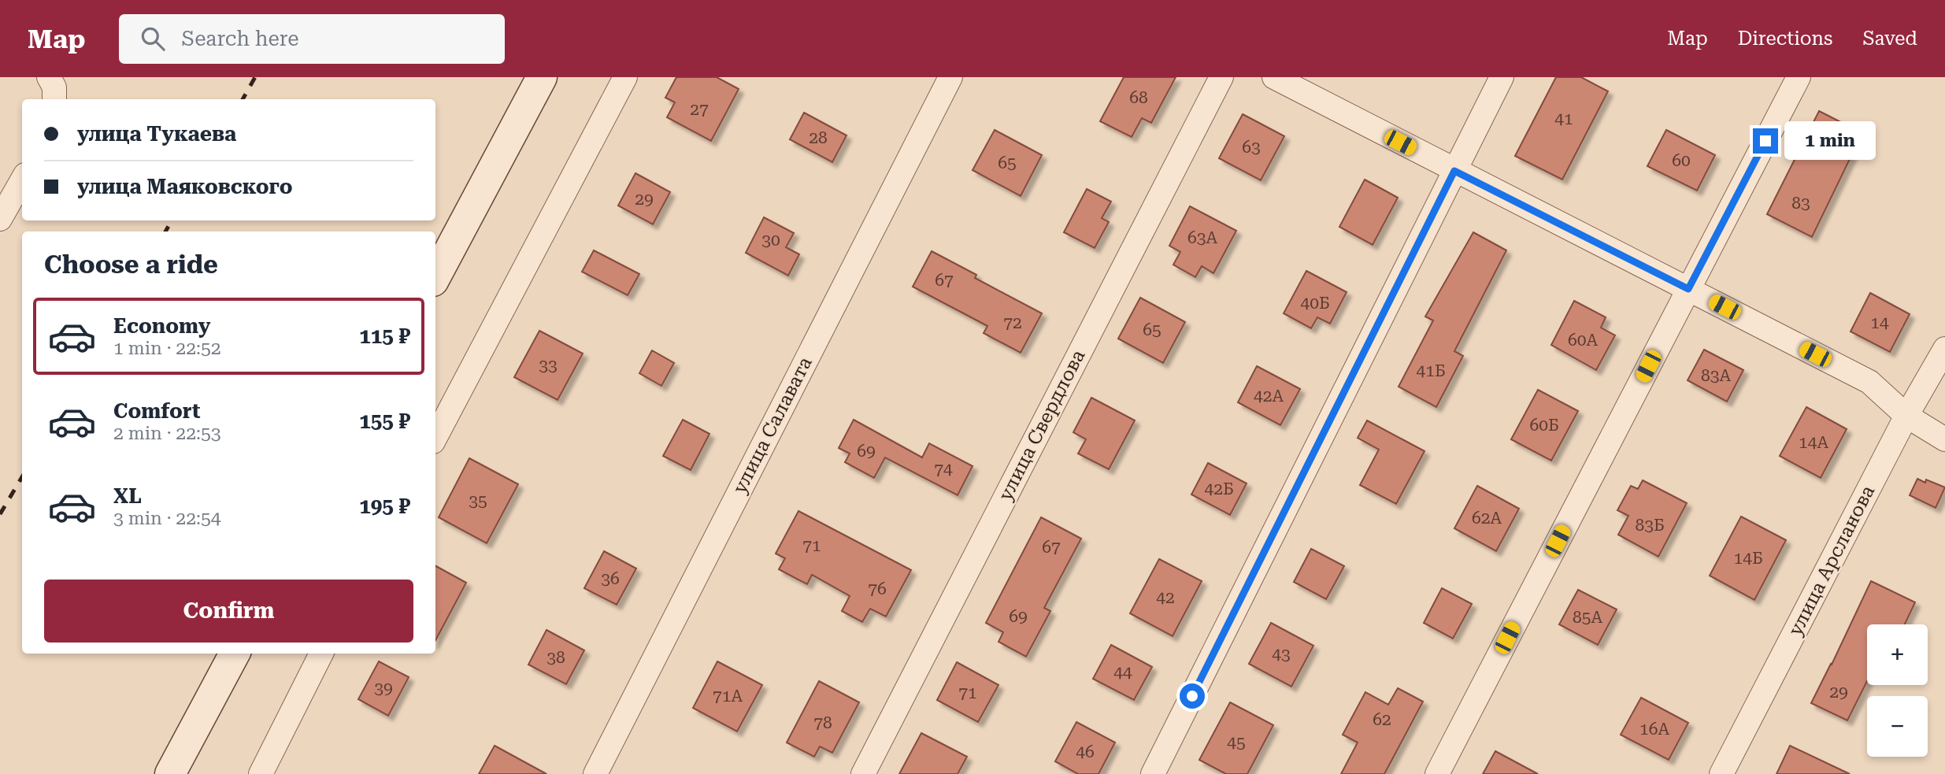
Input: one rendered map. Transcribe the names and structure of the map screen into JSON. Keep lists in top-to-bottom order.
{
  "streets": {
    "street": ["улица Салавата", "улица Свердлова", "улица Арсланова"]
  },
  "house_numbers": [
    "68",
    "27",
    "41",
    "28",
    "63",
    "60",
    "65",
    "29",
    "83",
    "63А",
    "30",
    "67",
    "40Б",
    "72",
    "14",
    "65",
    "60А",
    "33",
    "41Б",
    "83А",
    "42А",
    "60Б",
    "14А",
    "69",
    "74",
    "42Б",
    "35",
    "62А",
    "83Б",
    "71",
    "67",
    "14Б",
    "36",
    "76",
    "42",
    "69",
    "85А",
    "43",
    "38",
    "44",
    "39",
    "29",
    "71",
    "71А",
    "62",
    "78",
    "16А",
    "45",
    "46"
  ],
  "page": {
    "header": "Map",
    "search": "Search here",
    "nav": ["Map", "Directions", "Saved"],
    "banner": ["улица Тукаева", "улица Маяковского"],
    "bubble": "1 min",
    "heading": "Choose a ride",
    "list": [
      {
        "name": "Economy",
        "note": "1 min · 22:52",
        "value": "115 ₽"
      },
      {
        "name": "Comfort",
        "note": "2 min · 22:53",
        "value": "155 ₽"
      },
      {
        "name": "XL",
        "note": "3 min · 22:54",
        "value": "195 ₽"
      }
    ],
    "buttons": "Confirm",
    "map_buttons": ["+", "−"]
  }
}
